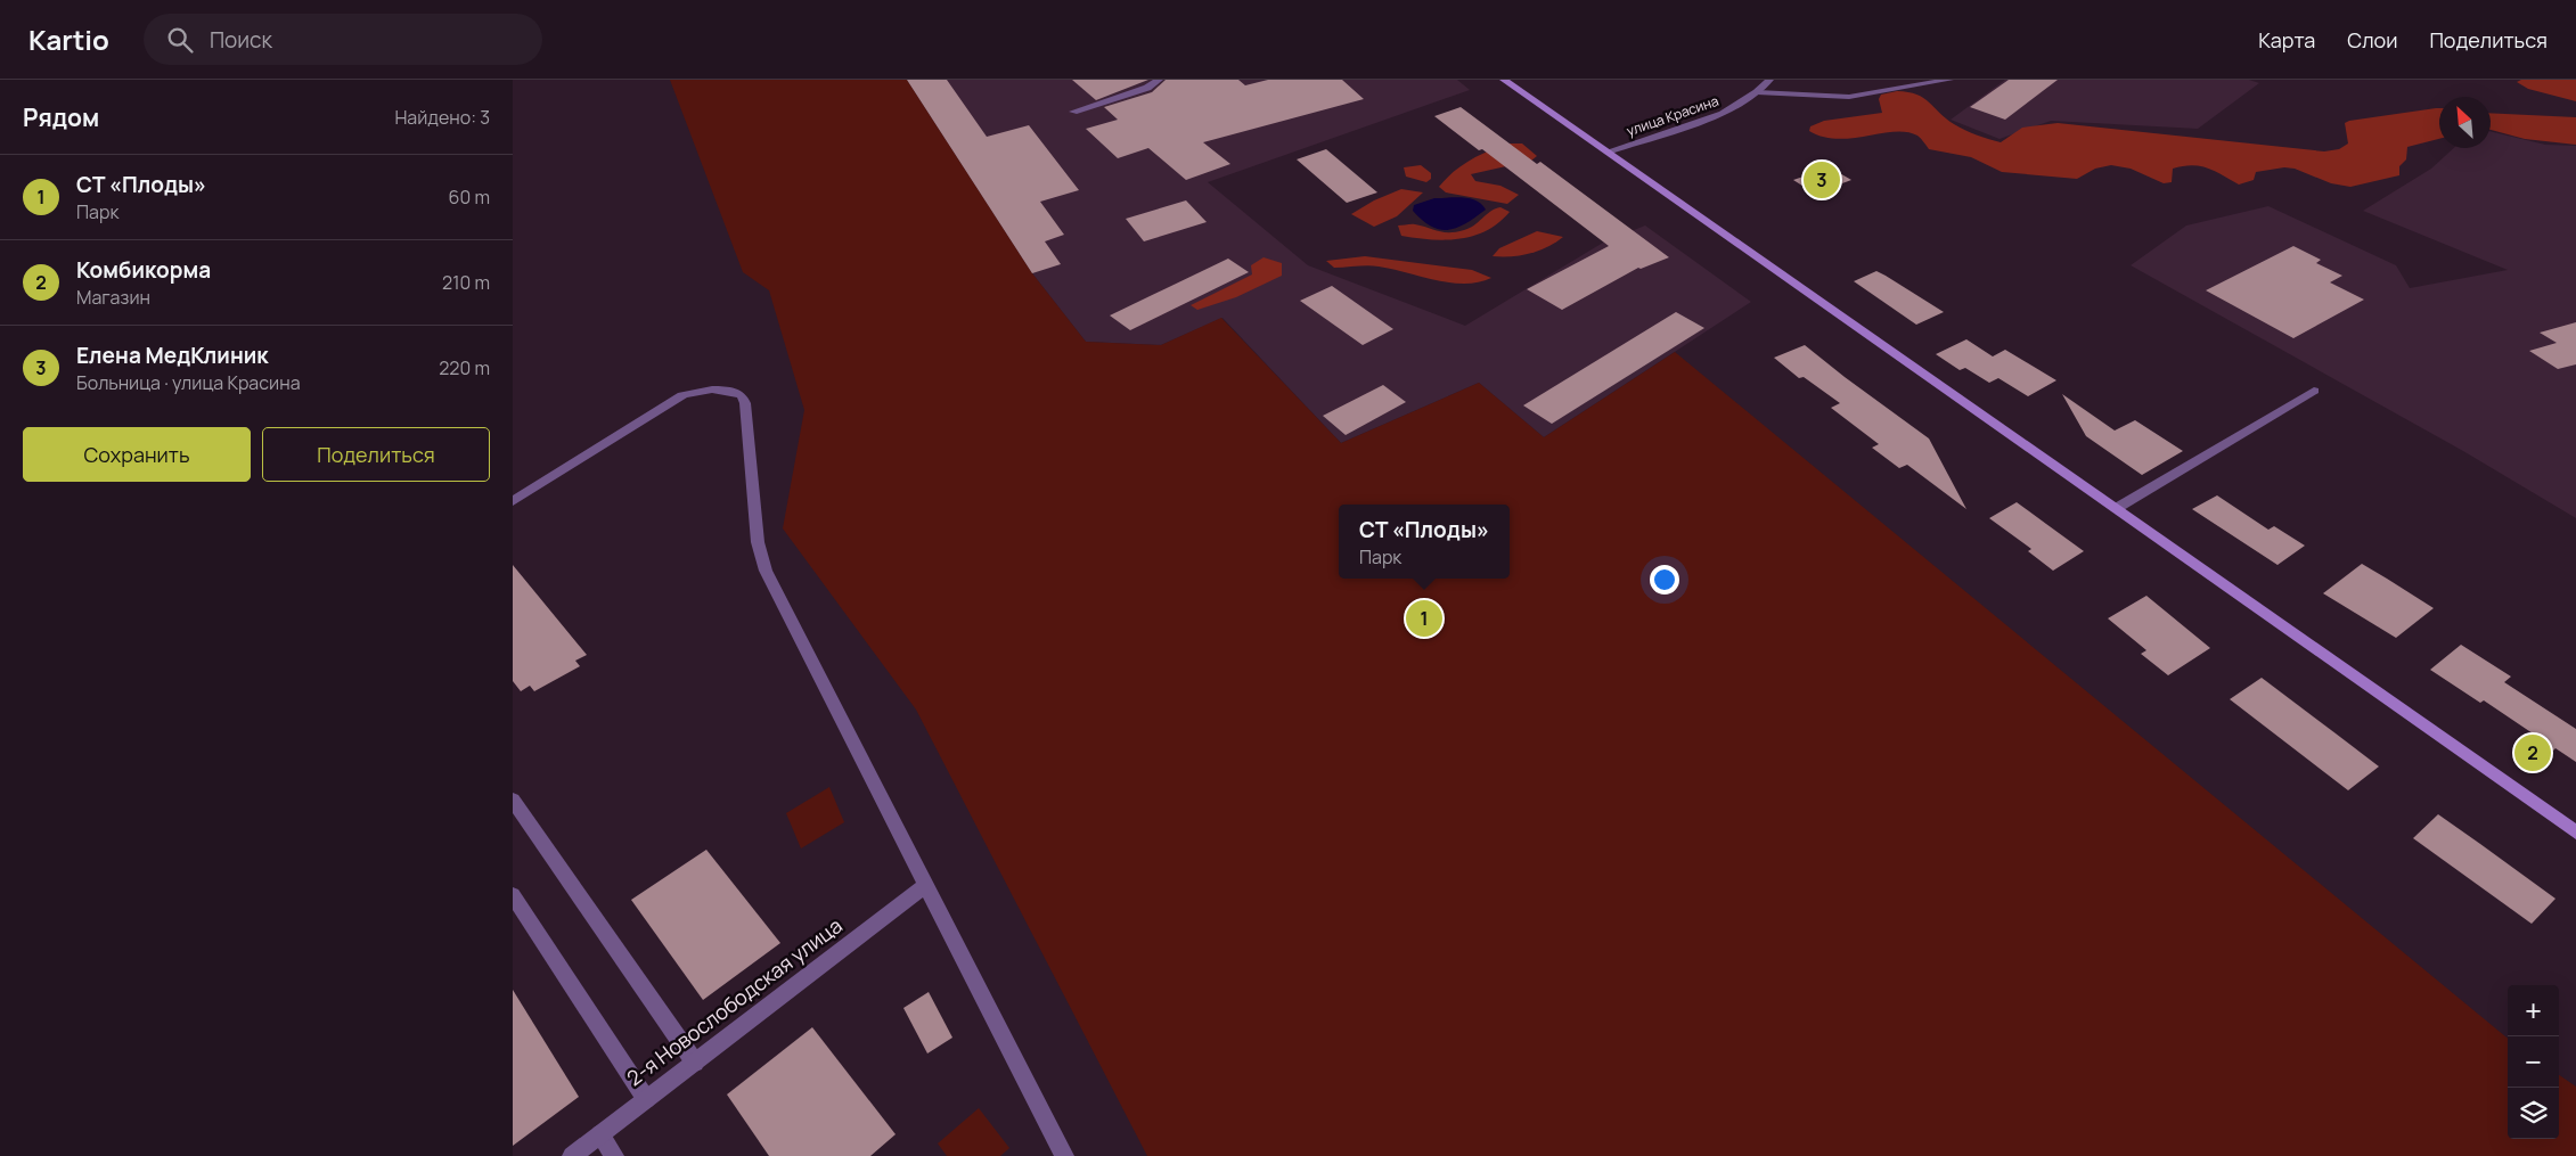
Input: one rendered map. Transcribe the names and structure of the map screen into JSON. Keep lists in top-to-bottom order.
{
  "streets": {
    "street": ["улица Красина", "2-я Новослободская улица"]
  },
  "north": "top left",
  "page": {
    "header": "Kartio",
    "search": "Поиск",
    "nav": ["Карта", "Слои", "Поделиться"],
    "heading": ["Рядом", "Найдено: 3"],
    "list": [
      {
        "mark": "1",
        "name": "СТ «Плоды»",
        "note": "Парк",
        "value": "60 m"
      },
      {
        "mark": "2",
        "name": "Комбикорма",
        "note": "Магазин",
        "value": "210 m"
      },
      {
        "mark": "3",
        "name": "Елена МедКлиник",
        "note": "Больница · улица Красина",
        "value": "220 m"
      }
    ],
    "pins": ["3", "1", "2"],
    "buttons": ["Сохранить", "Поделиться"],
    "popup": ["СТ «Плоды»", "Парк"],
    "map_buttons": ["+", "−"]
  }
}
